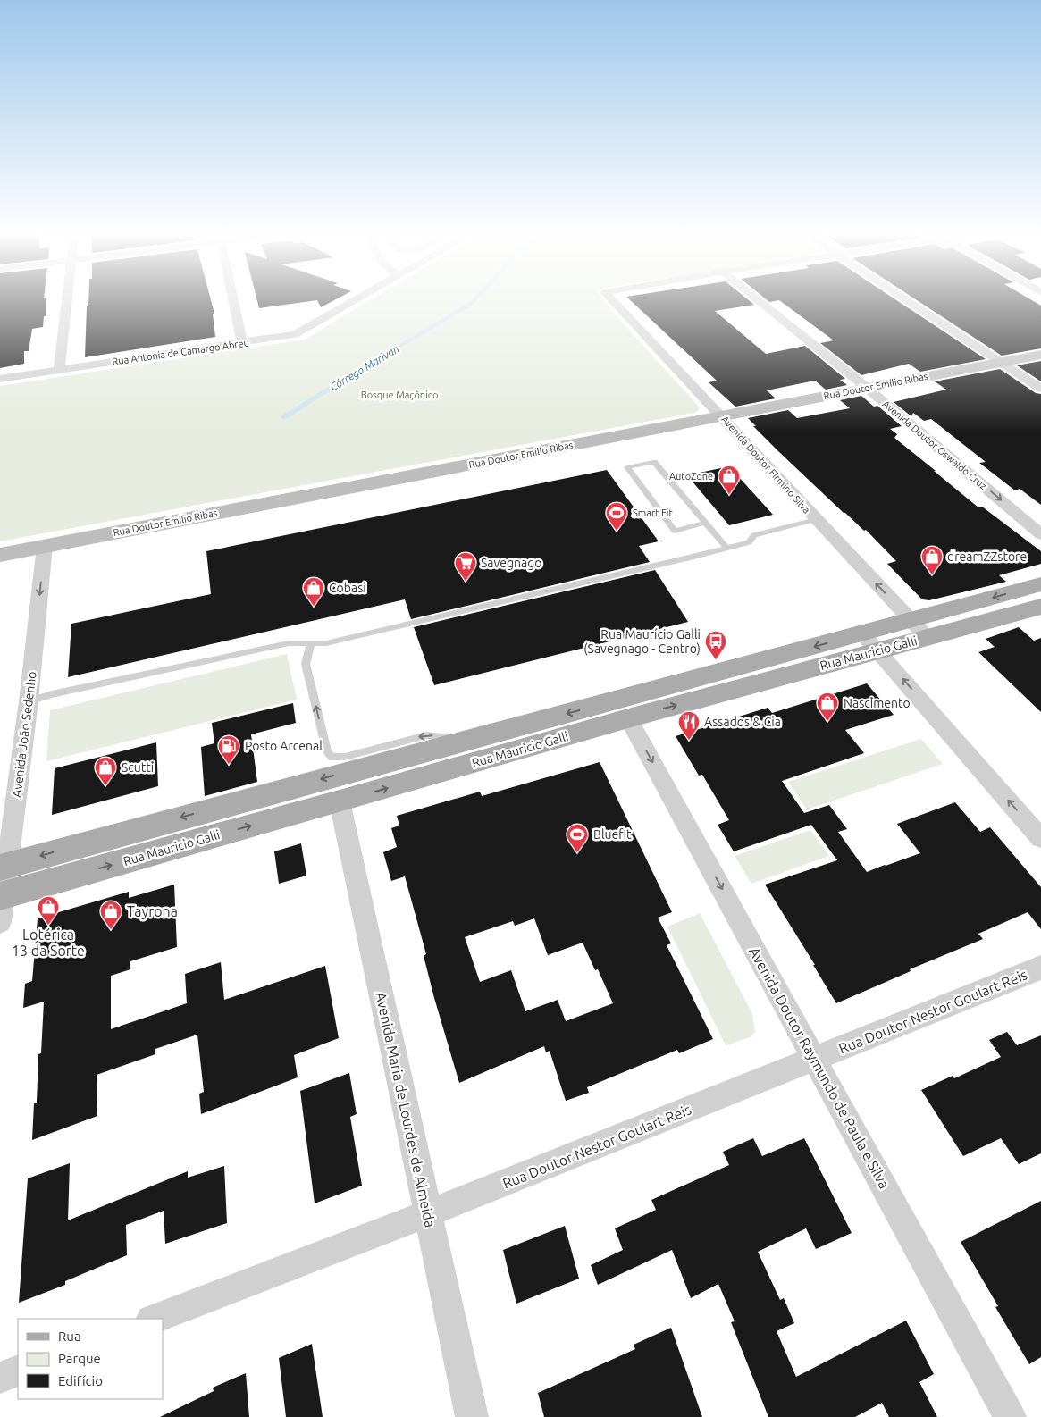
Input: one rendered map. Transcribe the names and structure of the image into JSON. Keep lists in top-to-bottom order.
{
  "streets": {
    "main road": ["Rua Mauricio Galli"],
    "street": [
      "Rua Antonia de Camargo Abreu",
      "Rua Doutor Emílio Ribas",
      "Avenida Doutor Oswaldo Cruz",
      "Avenida Doutor Firmino Silva",
      "Avenida João Sedenho",
      "Rua Doutor Nestor Goulart Reis",
      "Avenida Doutor Raymundo de Paula e Silva",
      "Avenida Maria de Lourdes de Almeida"
    ]
  },
  "crossings": [
    ["Rua Doutor Emílio Ribas", "Avenida Doutor Oswaldo Cruz"],
    ["Rua Doutor Emílio Ribas", "Avenida Doutor Firmino Silva"],
    ["Rua Doutor Emílio Ribas", "Avenida João Sedenho"],
    ["Avenida Doutor Firmino Silva", "Rua Mauricio Galli"],
    ["Rua Mauricio Galli", "Avenida João Sedenho"],
    ["Rua Mauricio Galli", "Avenida Doutor Raymundo de Paula e Silva"],
    ["Rua Mauricio Galli", "Avenida Maria de Lourdes de Almeida"],
    ["Rua Doutor Nestor Goulart Reis", "Avenida Doutor Raymundo de Paula e Silva"],
    ["Rua Doutor Nestor Goulart Reis", "Avenida Maria de Lourdes de Almeida"]
  ],
  "one_way": ["Avenida João Sedenho", "Avenida Doutor Raymundo de Paula e Silva"],
  "water": ["Córrego Marivan"],
  "parks": ["Bosque Maçônico"],
  "places": {
    "shop": [
      "AutoZone",
      "dreamZZstore",
      "Cobasi",
      "Nascimento",
      "Scutti",
      "Lotérica 13 da Sorte",
      "Tayrona"
    ],
    "sports": ["Smart Fit", "Bluefit"],
    "supermarket": ["Savegnago"],
    "bus stop": ["Rua Maurício Galli (Savegnago - Centro)"],
    "restaurant": ["Assados & Cia"],
    "fuel station": ["Posto Arcenal"]
  },
  "legend": ["Rua", "Parque", "Edifício"]
}
